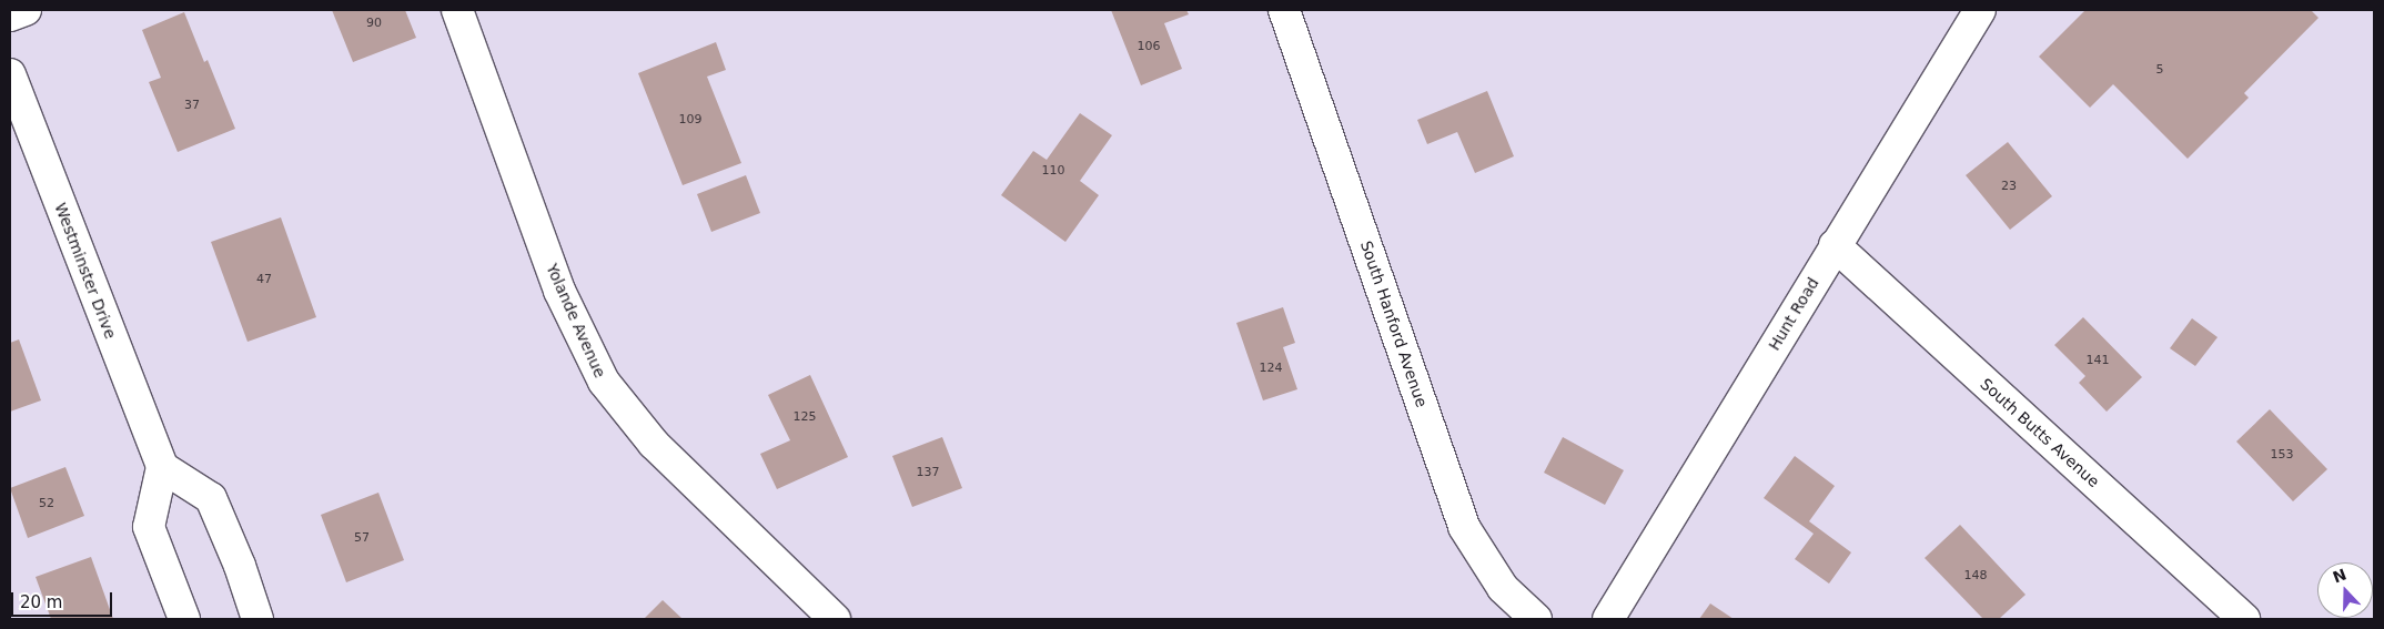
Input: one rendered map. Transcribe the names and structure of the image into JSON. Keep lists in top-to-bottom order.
{
  "streets": {
    "street": [
      "Westminster Drive",
      "Hunt Road",
      "Yolande Avenue",
      "South Hanford Avenue",
      "South Butts Avenue"
    ]
  },
  "crossings": [
    ["Hunt Road", "South Butts Avenue"]
  ],
  "house_numbers": [
    "90",
    "106",
    "5",
    "37",
    "109",
    "110",
    "23",
    "47",
    "141",
    "124",
    "125",
    "153",
    "137",
    "52",
    "57",
    "148"
  ],
  "scale_bar": "20 m",
  "north": "top"
}
